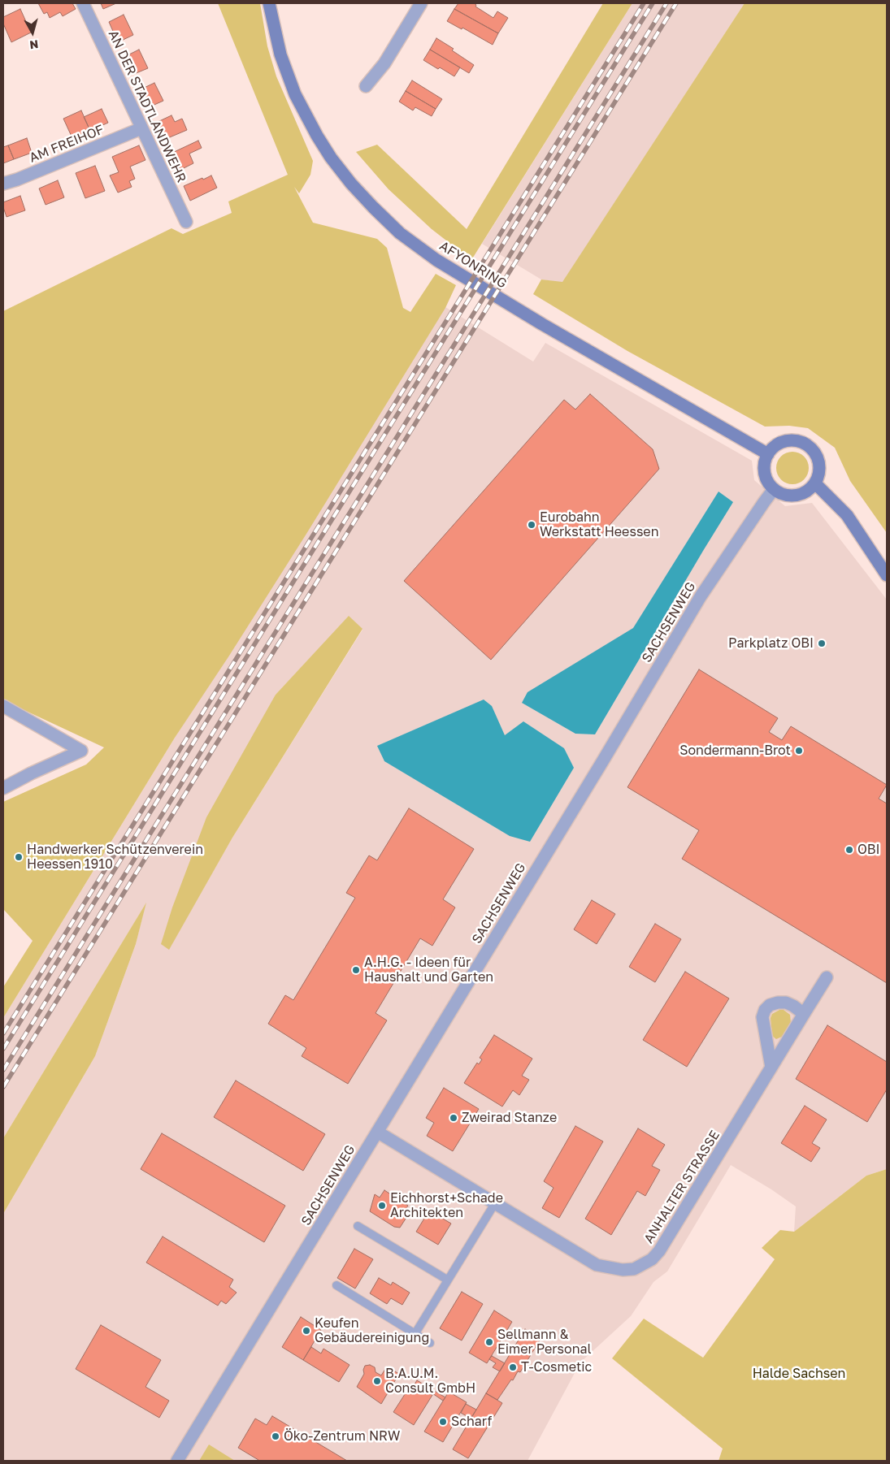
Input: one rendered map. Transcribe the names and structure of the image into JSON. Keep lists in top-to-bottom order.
{
  "streets": {
    "street": [
      "AN DER STADTLANDWEHR",
      "AM FREIHOF",
      "AFYONRING",
      "SACHSENWEG",
      "ANHALTER STRASSE"
    ]
  },
  "crossings": [
    ["AN DER STADTLANDWEHR", "AM FREIHOF"],
    ["AFYONRING", "SACHSENWEG"],
    ["SACHSENWEG", "ANHALTER STRASSE"]
  ],
  "parks": ["Halde Sachsen"],
  "places": [
    "Eurobahn Werkstatt Heessen",
    "Parkplatz OBI",
    "Sondermann-Brot",
    "OBI",
    "Handwerker Schützenverein Heessen 1910",
    "A.H.G. - Ideen für Haushalt und Garten",
    "Zweirad Stanze",
    "Eichhorst+Schade Architekten",
    "Keufen Gebäudereinigung",
    "Sellmann & Eimer Personal",
    "T-Cosmetic",
    "B.A.U.M. Consult GmbH",
    "Scharf",
    "Öko-Zentrum NRW"
  ],
  "north": "bottom"
}
